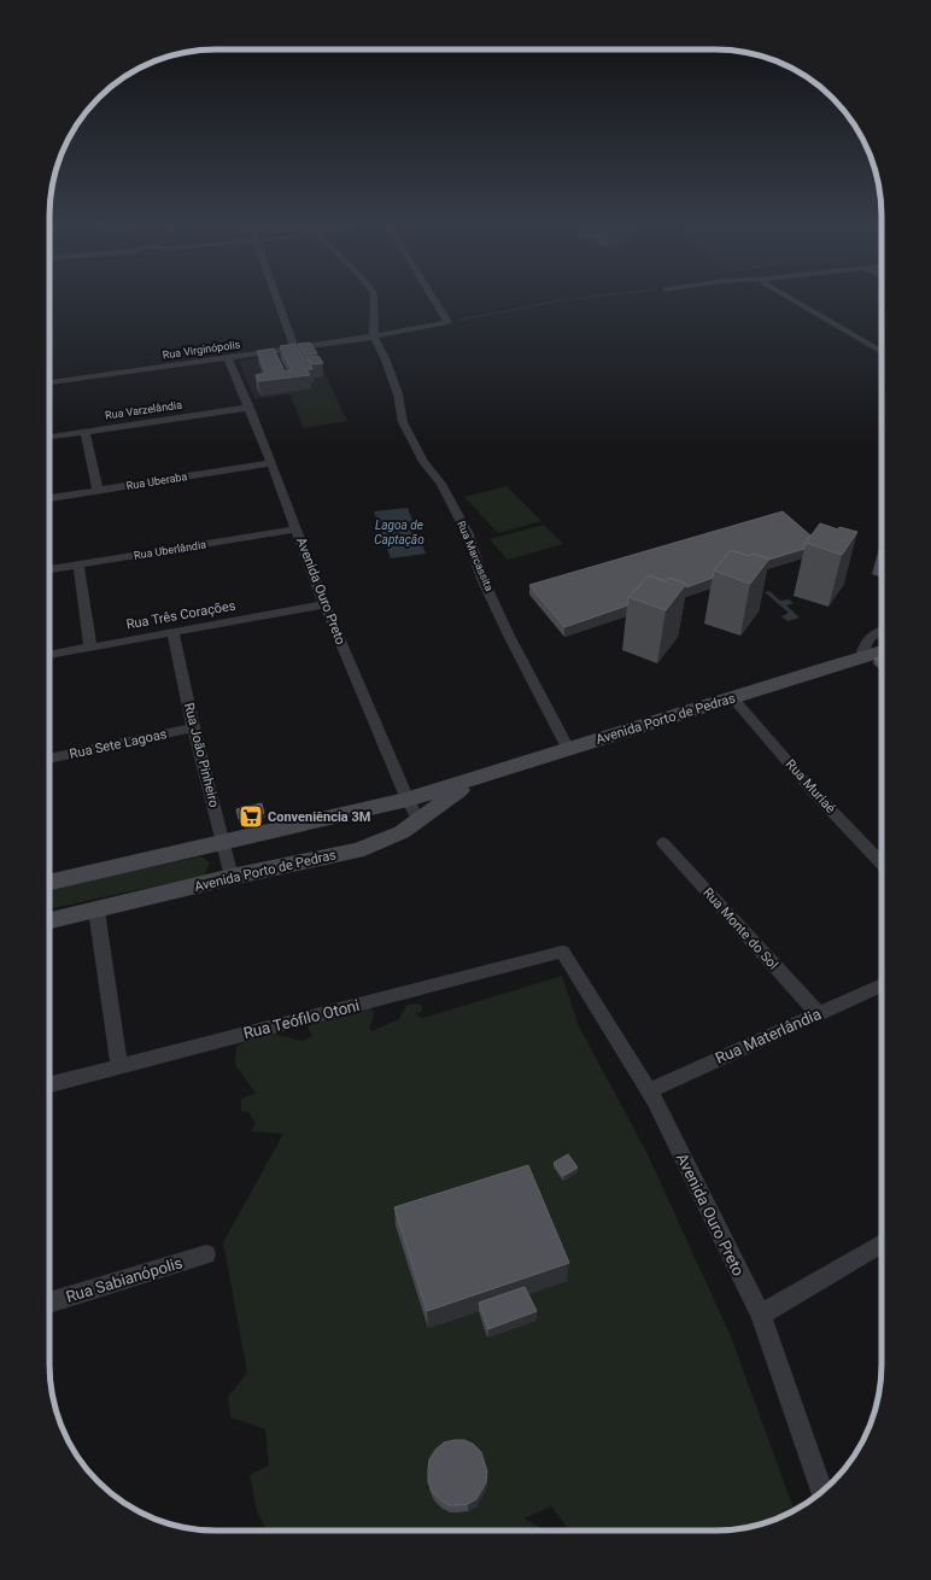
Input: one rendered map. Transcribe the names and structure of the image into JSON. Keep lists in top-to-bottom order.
{
  "streets": {
    "main road": ["Avenida Porto de Pedras"],
    "street": [
      "Rua Virginópolis",
      "Rua Varzelândia",
      "Rua Uberaba",
      "Rua Uberlândia",
      "Rua Marcassita",
      "Avenida Ouro Preto",
      "Rua Três Corações",
      "Rua Sete Lagoas",
      "Rua João Pinheiro",
      "Rua Muriaé",
      "Rua Monte do Sol",
      "Rua Teófilo Otoni",
      "Rua Materlândia",
      "Rua Sabianópolis"
    ]
  },
  "crossings": [
    ["Rua Virginópolis", "Rua Marcassita"],
    ["Rua Virginópolis", "Avenida Ouro Preto"],
    ["Rua Varzelândia", "Avenida Ouro Preto"],
    ["Rua Uberaba", "Avenida Ouro Preto"],
    ["Rua Uberlândia", "Avenida Ouro Preto"],
    ["Rua Marcassita", "Avenida Porto de Pedras"],
    ["Avenida Ouro Preto", "Rua Três Corações"],
    ["Avenida Ouro Preto", "Avenida Porto de Pedras"],
    ["Avenida Ouro Preto", "Rua Teófilo Otoni"],
    ["Avenida Ouro Preto", "Rua Materlândia"],
    ["Rua Três Corações", "Rua João Pinheiro"],
    ["Avenida Porto de Pedras", "Rua João Pinheiro"],
    ["Avenida Porto de Pedras", "Rua Muriaé"],
    ["Rua Sete Lagoas", "Rua João Pinheiro"],
    ["Rua Monte do Sol", "Rua Materlândia"]
  ],
  "water": ["Lagoa de Captação"],
  "places": {
    "supermarket": ["Conveniência 3M"]
  }
}
